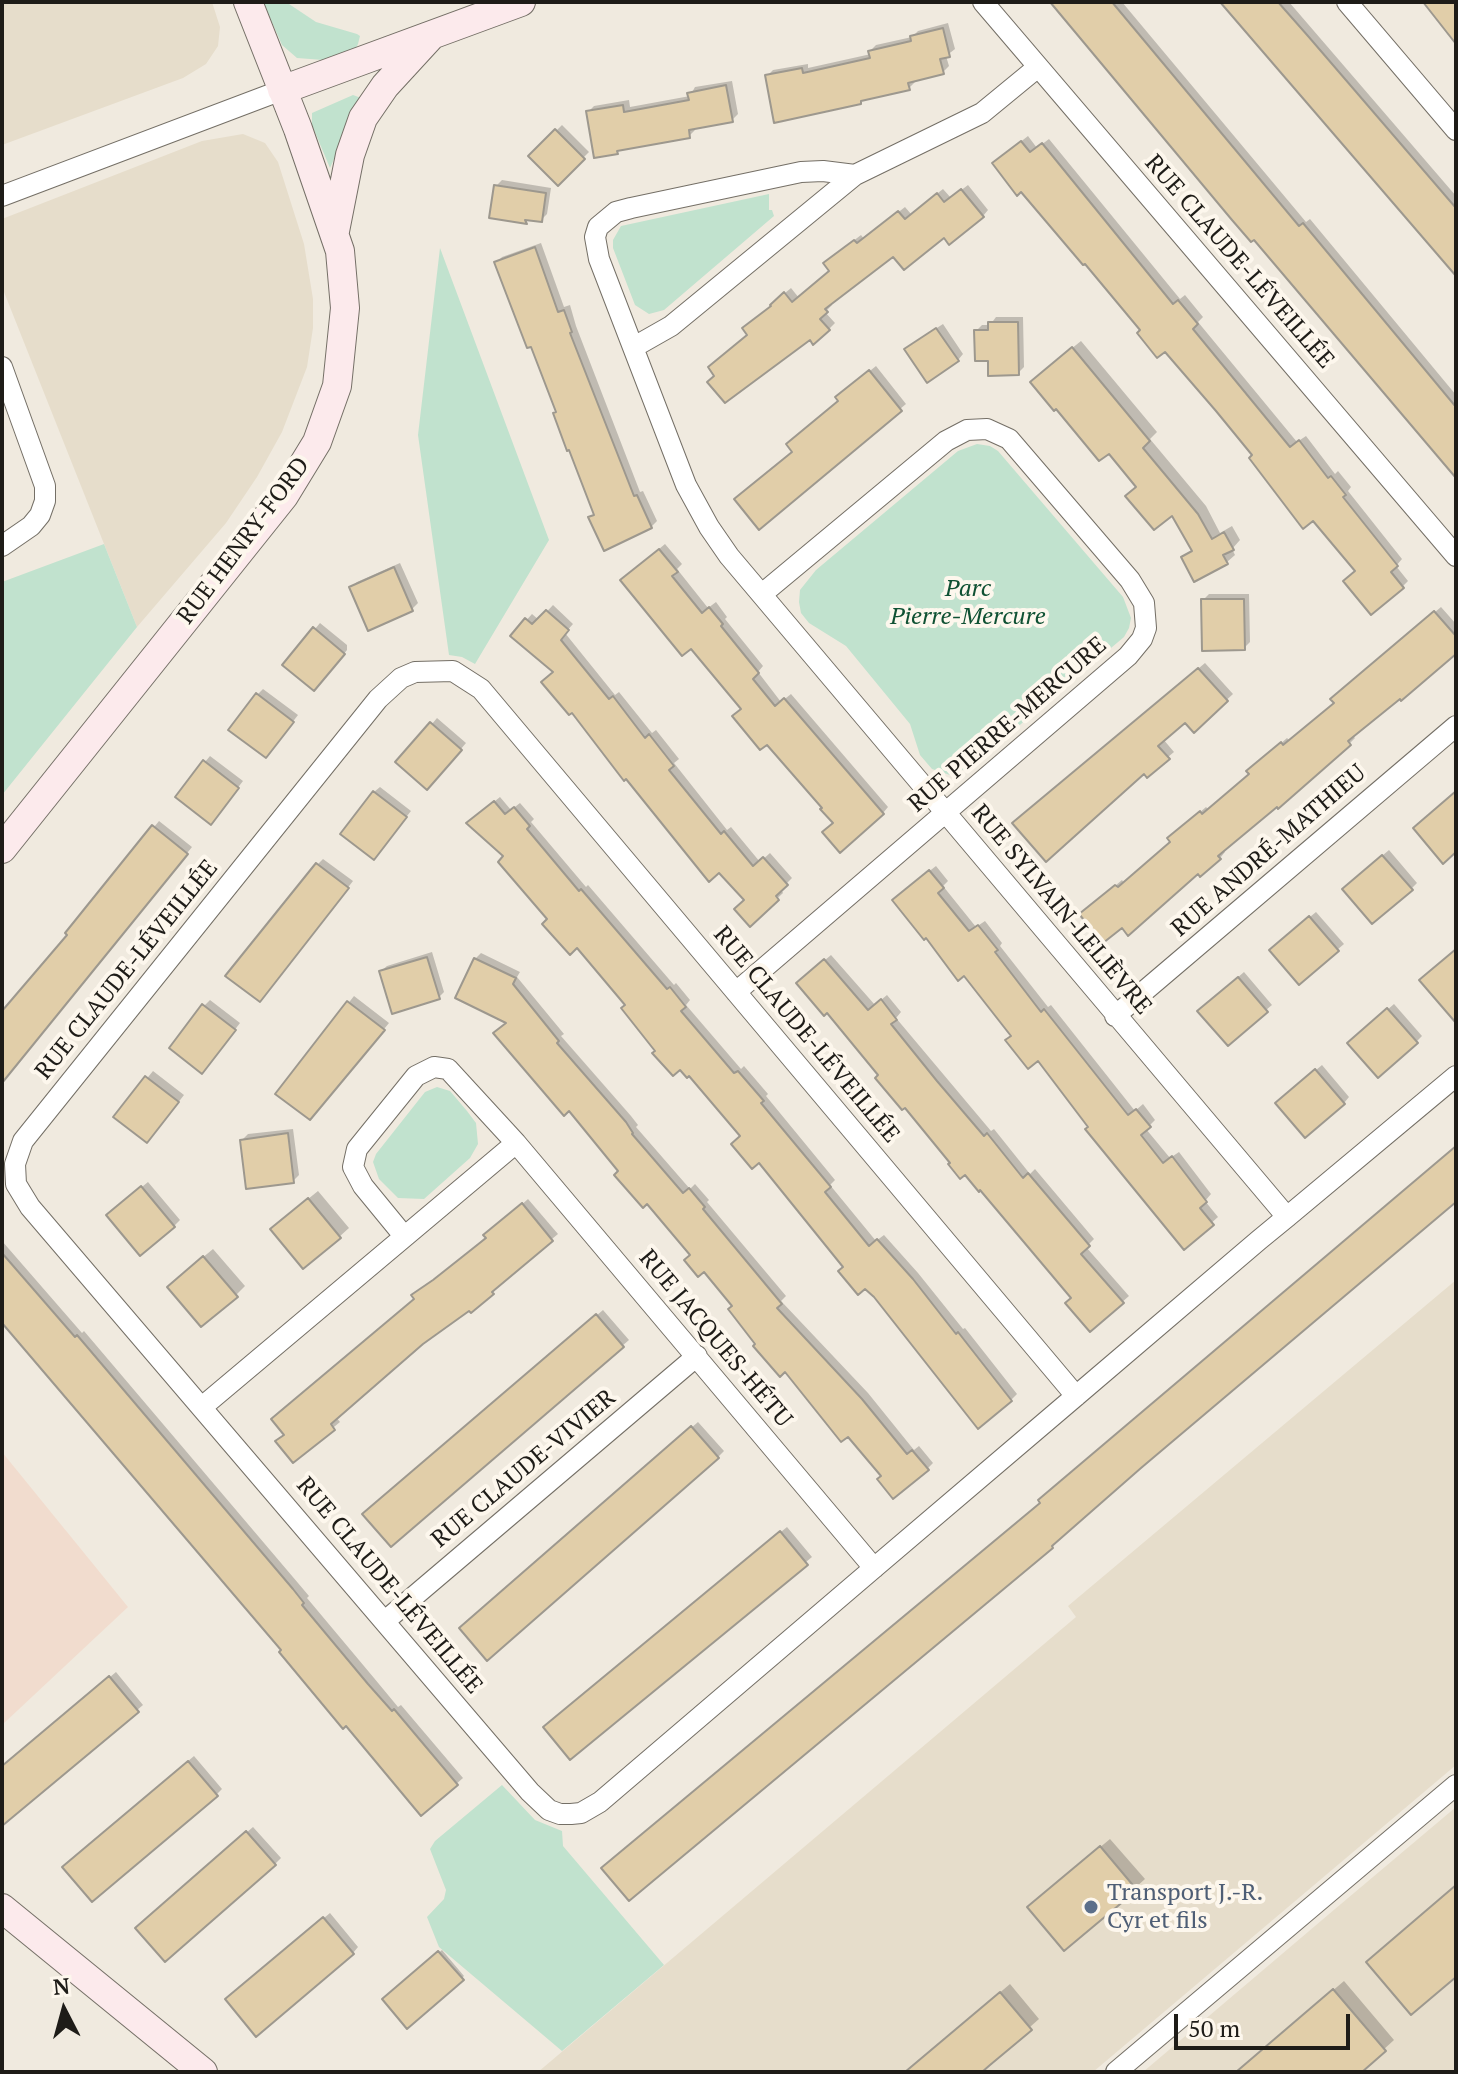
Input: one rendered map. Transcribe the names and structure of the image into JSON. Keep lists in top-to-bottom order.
{
  "streets": {
    "street": [
      "RUE CLAUDE-LÉVEILLÉE",
      "RUE HENRY-FORD",
      "RUE PIERRE-MERCURE",
      "RUE ANDRÉ-MATHIEU",
      "RUE SYLVAIN-LELIÈVRE",
      "RUE JACQUES-HÉTU",
      "RUE CLAUDE-VIVIER"
    ]
  },
  "crossings": [
    ["RUE CLAUDE-LÉVEILLÉE", "RUE PIERRE-MERCURE"],
    ["RUE CLAUDE-LÉVEILLÉE", "RUE SYLVAIN-LELIÈVRE"],
    ["RUE CLAUDE-LÉVEILLÉE", "RUE JACQUES-HÉTU"],
    ["RUE CLAUDE-LÉVEILLÉE", "RUE CLAUDE-VIVIER"],
    ["RUE PIERRE-MERCURE", "RUE SYLVAIN-LELIÈVRE"],
    ["RUE ANDRÉ-MATHIEU", "RUE SYLVAIN-LELIÈVRE"],
    ["RUE JACQUES-HÉTU", "RUE CLAUDE-VIVIER"]
  ],
  "parks": ["Parc Pierre-Mercure"],
  "places": ["Transport J.-R. Cyr et fils"],
  "scale_bar": "50 m",
  "north": "top"
}
